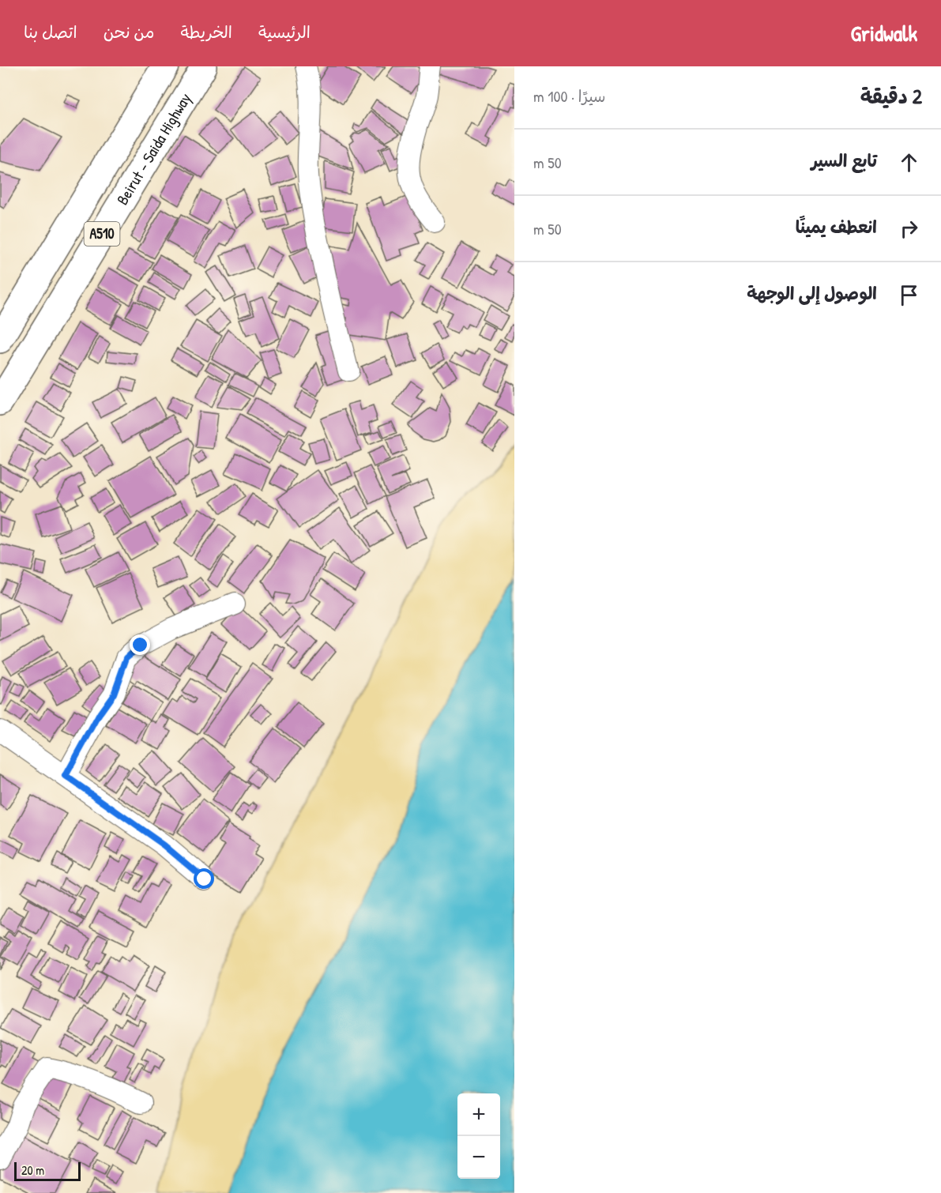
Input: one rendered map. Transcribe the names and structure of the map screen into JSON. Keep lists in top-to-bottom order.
{
  "streets": {
    "highway": ["Beirut - Saida Highway", "A510"]
  },
  "scale_bar": "20 m",
  "page": {
    "header": "Gridwalk",
    "nav": [
      "الرئيسية",
      "الخريطة",
      "من نحن",
      "اتصل بنا"
    ],
    "heading": ["2 دقيقة", "سيرًا · 100 m"],
    "list": [
      ["تابع السير", "50 m"],
      ["انعطف يمينًا", "50 m"],
      "الوصول إلى الوجهة"
    ],
    "map_buttons": ["+", "−"],
    "scale": "20 m"
  }
}
